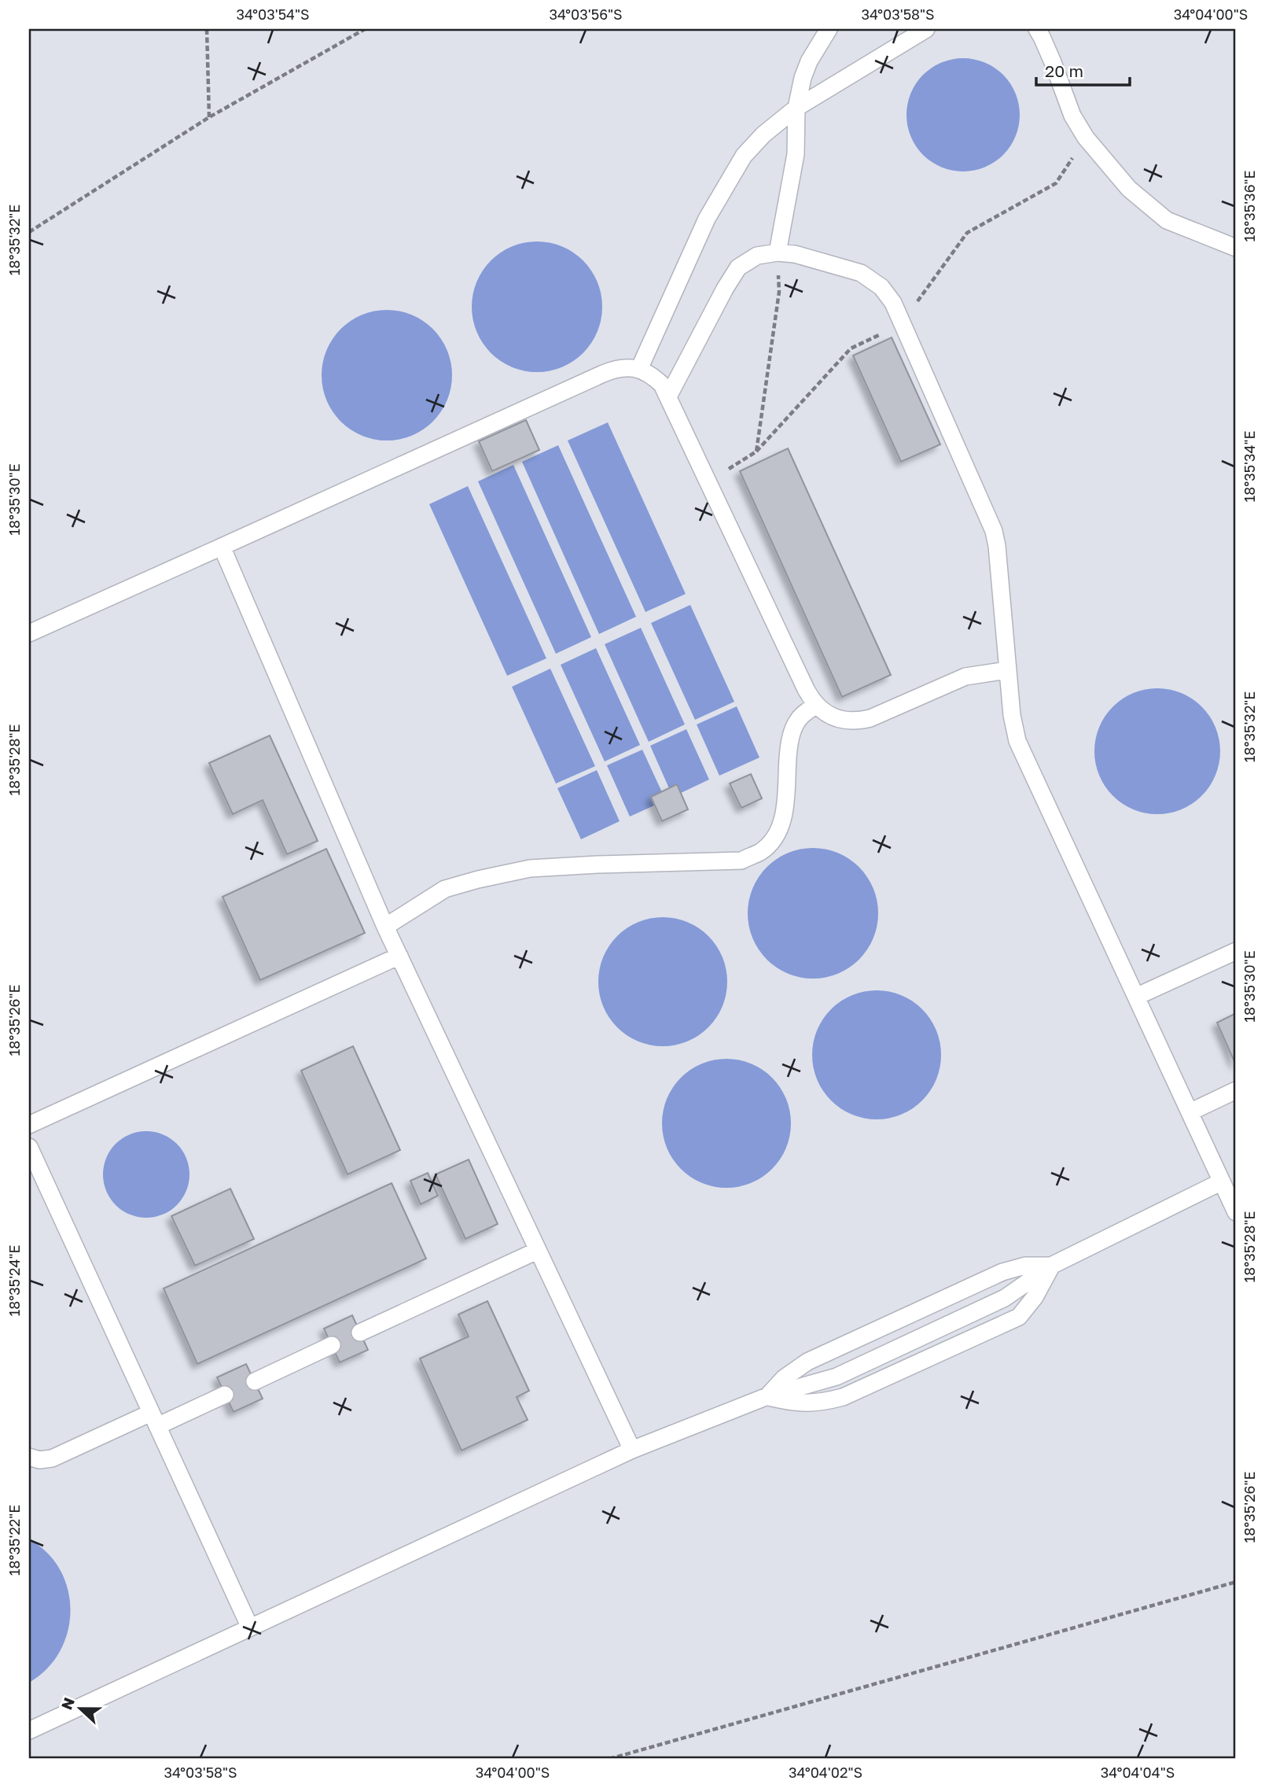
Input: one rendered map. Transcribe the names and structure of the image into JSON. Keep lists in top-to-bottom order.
{
  "scale_bar": "20 m",
  "north": "left",
  "coordinates": [
    "34°03'54\"S",
    "34°03'56\"S",
    "34°03'58\"S",
    "34°04'00\"S",
    "18°35'36\"E",
    "18°35'32\"E",
    "18°35'34\"E",
    "18°35'30\"E",
    "18°35'28\"E",
    "18°35'26\"E",
    "18°35'24\"E",
    "18°35'22\"E",
    "34°04'02\"S",
    "34°04'04\"S"
  ]
}
